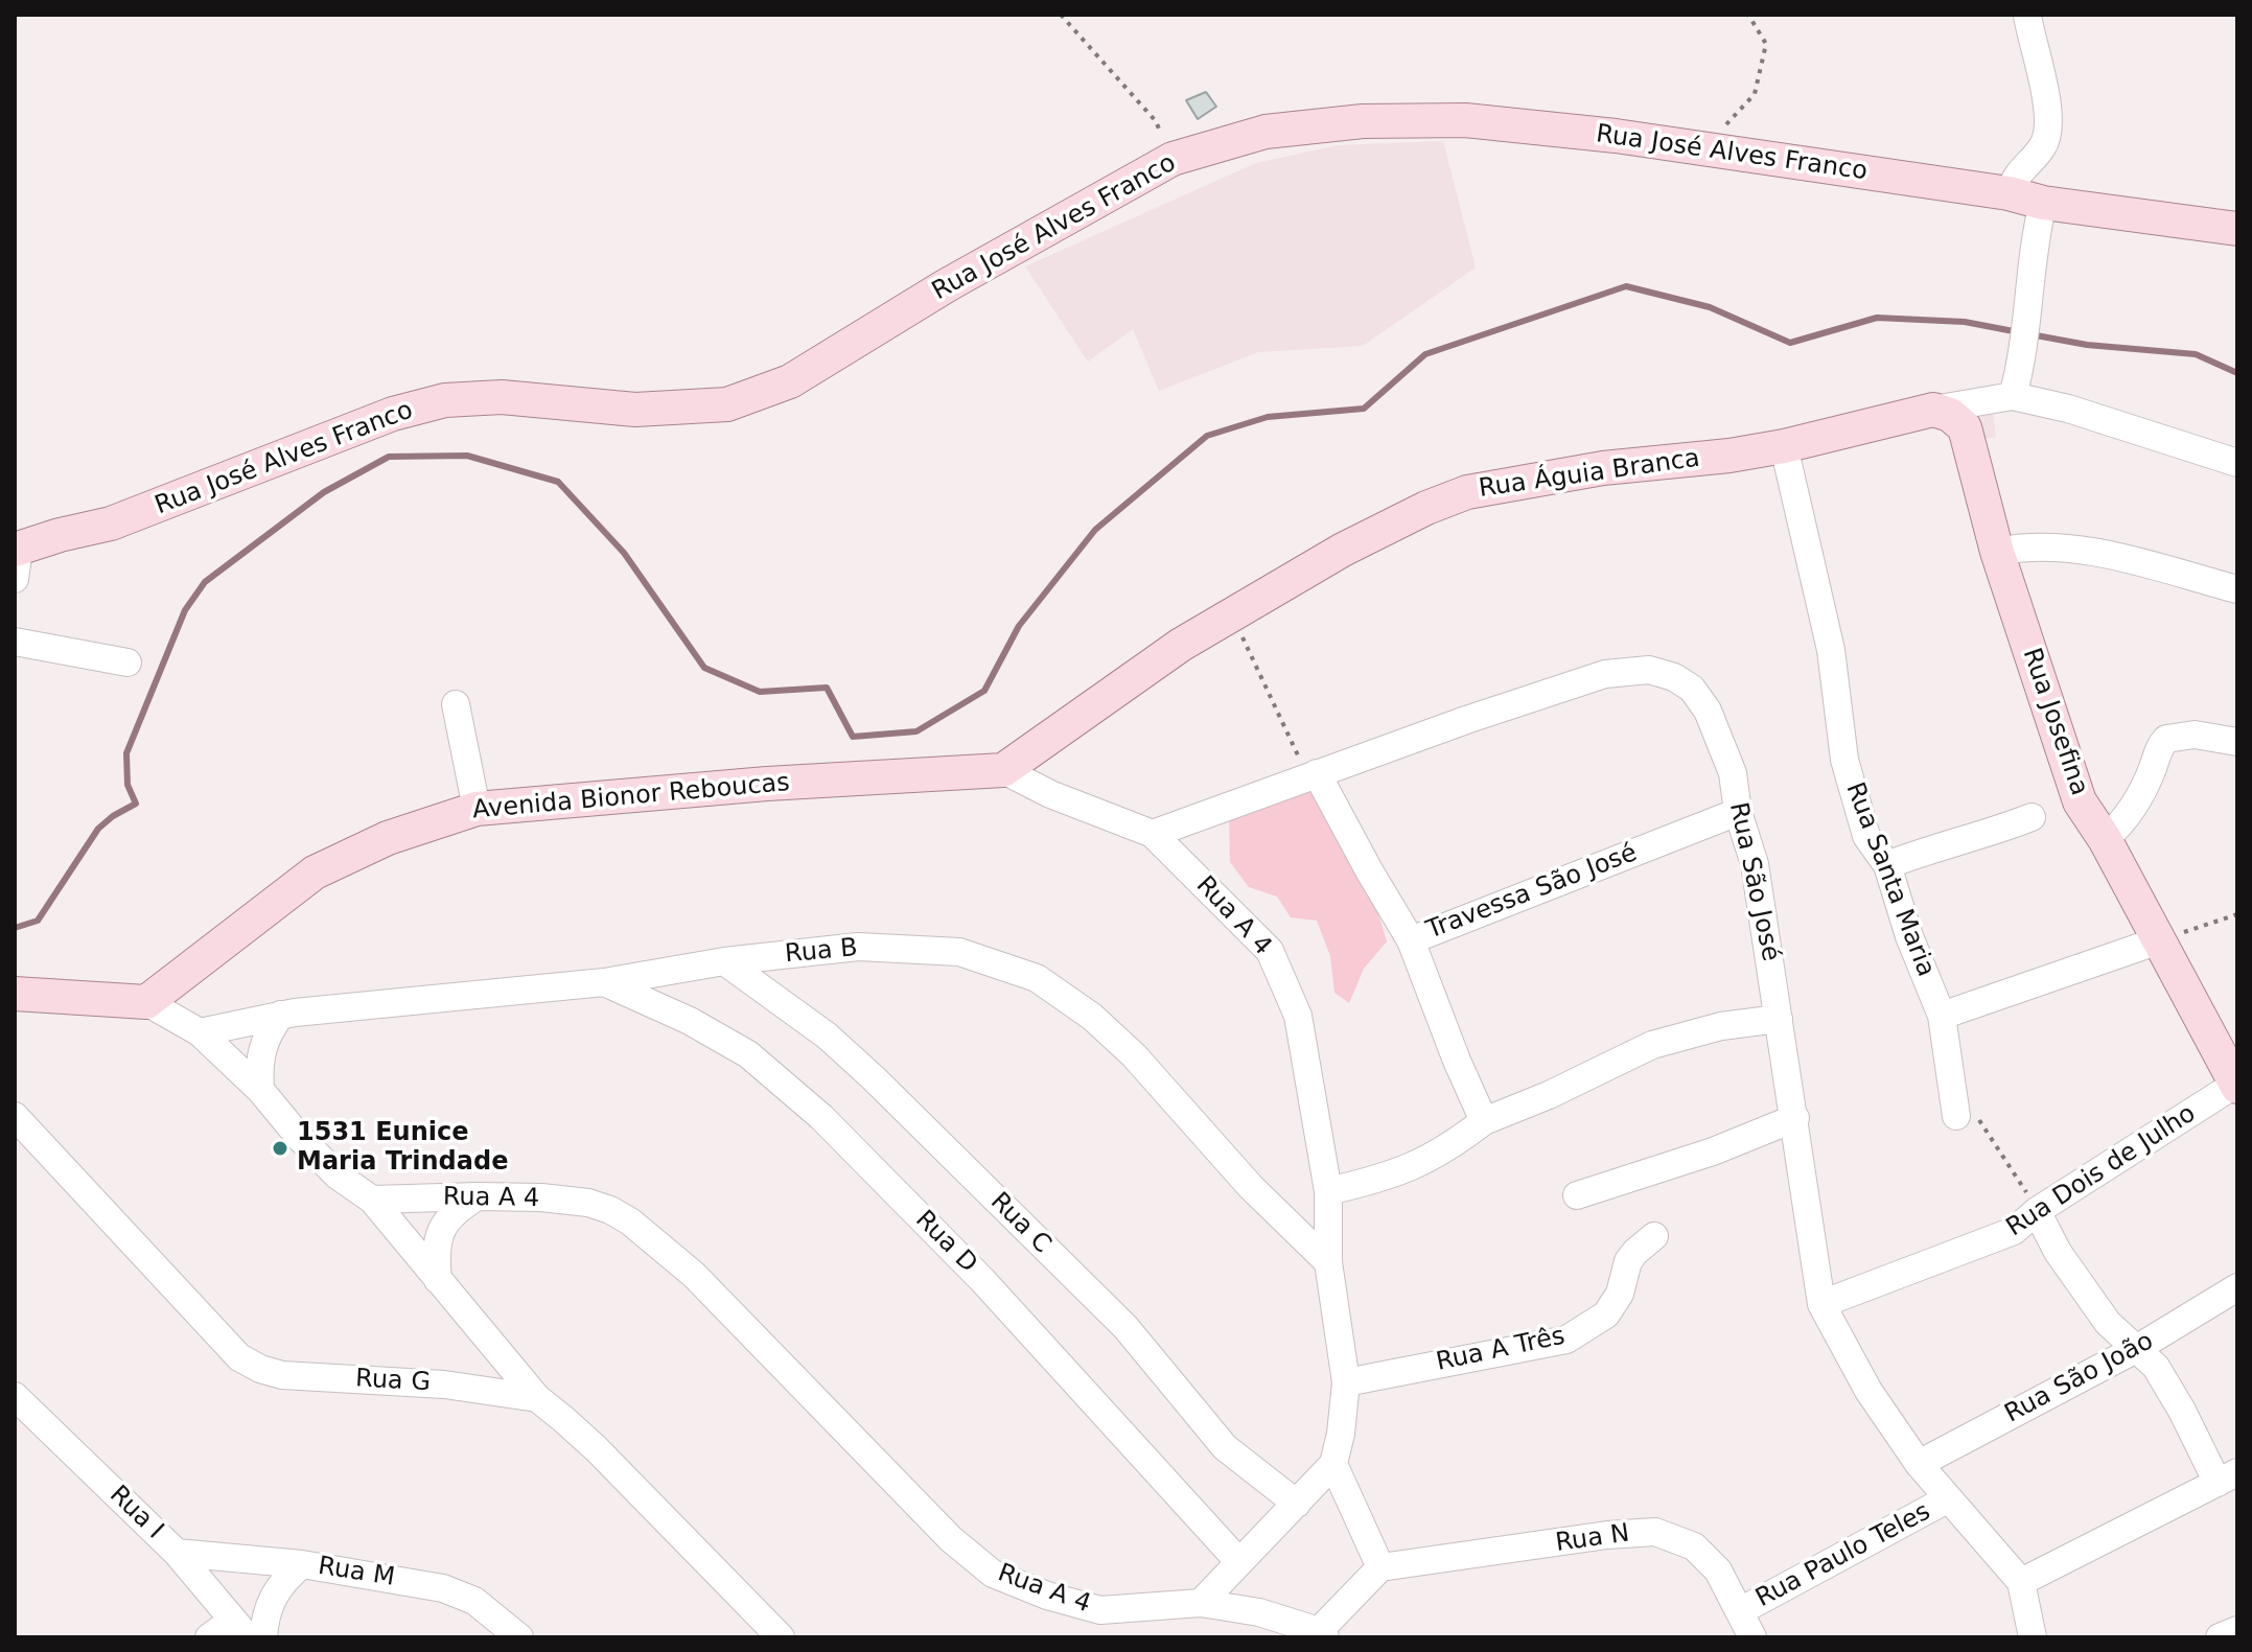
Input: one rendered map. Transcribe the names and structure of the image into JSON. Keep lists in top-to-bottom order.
{
  "streets": {
    "main road": [
      "Rua José Alves Franco",
      "Rua Águia Branca",
      "Rua Josefina",
      "Avenida Bionor Reboucas"
    ],
    "street": [
      "Rua Santa Maria",
      "Rua São José",
      "Travessa São José",
      "Rua A 4",
      "Rua B",
      "Rua Dois de Julho",
      "Rua C",
      "Rua D",
      "Rua A Três",
      "Rua São João",
      "Rua G",
      "Rua I",
      "Rua N",
      "Rua Paulo Teles",
      "Rua M"
    ]
  },
  "crossings": [
    ["Rua Águia Branca", "Rua Josefina"],
    ["Rua Águia Branca", "Avenida Bionor Reboucas"],
    ["Rua Águia Branca", "Rua Santa Maria"],
    ["Rua Josefina", "Rua Dois de Julho"],
    ["Rua São José", "Travessa São José"],
    ["Rua São José", "Rua A 4"],
    ["Rua São José", "Rua Dois de Julho"],
    ["Rua São José", "Rua São João"],
    ["Rua São José", "Rua Paulo Teles"],
    ["Rua A 4", "Rua B"],
    ["Rua A 4", "Rua A Três"],
    ["Rua B", "Rua C"],
    ["Rua B", "Rua D"],
    ["Rua I", "Rua M"],
    ["Rua N", "Rua Paulo Teles"]
  ],
  "places": ["1531 Eunice Maria Trindade"]
}
